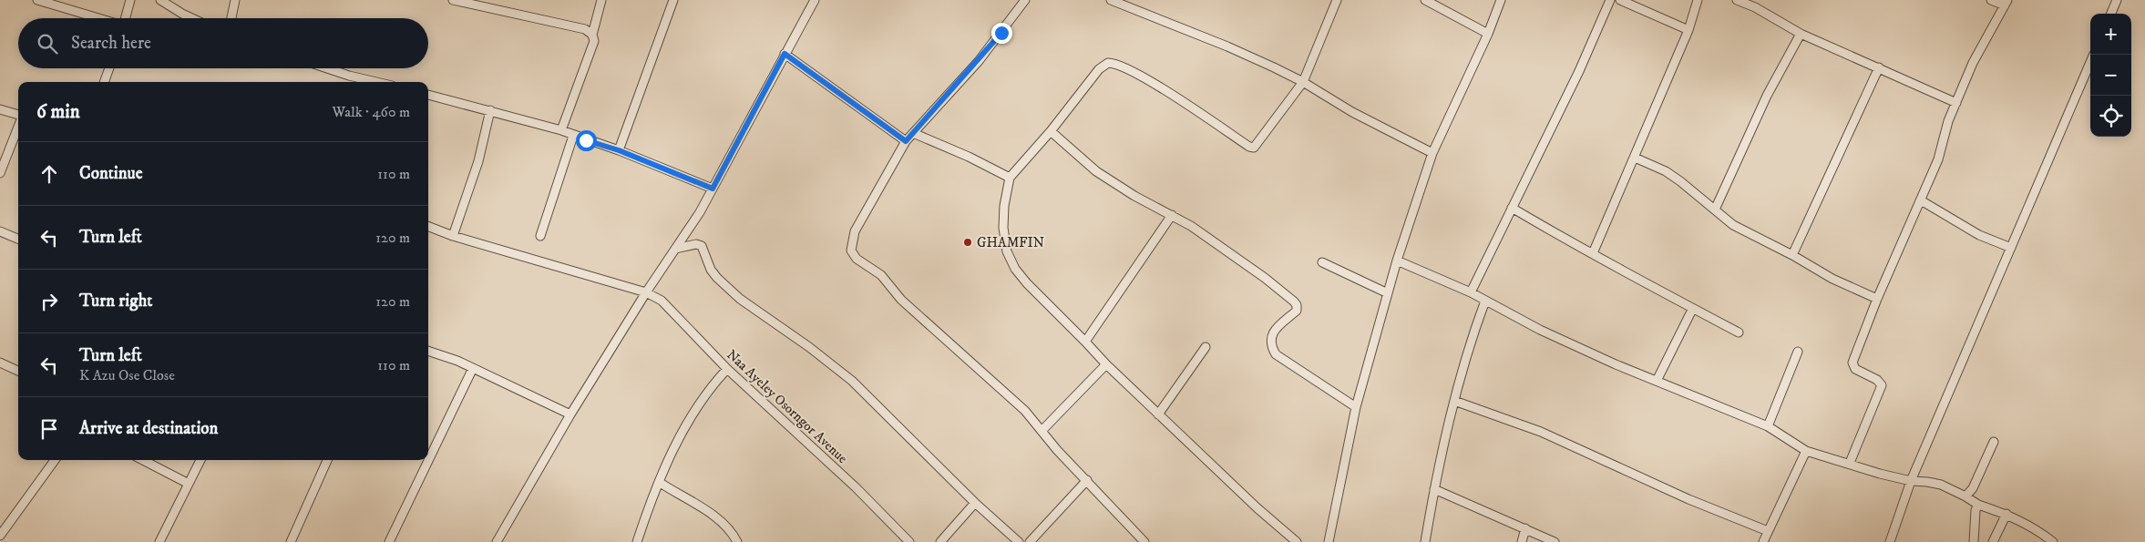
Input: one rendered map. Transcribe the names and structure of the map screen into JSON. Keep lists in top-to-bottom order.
{
  "streets": {
    "street": ["Naa Ayeley Osorngor Avenue"]
  },
  "places": ["GHAMFIN"],
  "page": {
    "map_buttons": ["+", "−"],
    "search": "Search here",
    "heading": ["6 min", "Walk · 460 m"],
    "list": [
      ["Continue", "110 m"],
      ["Turn left", "120 m"],
      ["Turn right", "120 m"],
      ["Turn left", "K Azu Ose Close", "110 m"],
      "Arrive at destination"
    ]
  }
}
